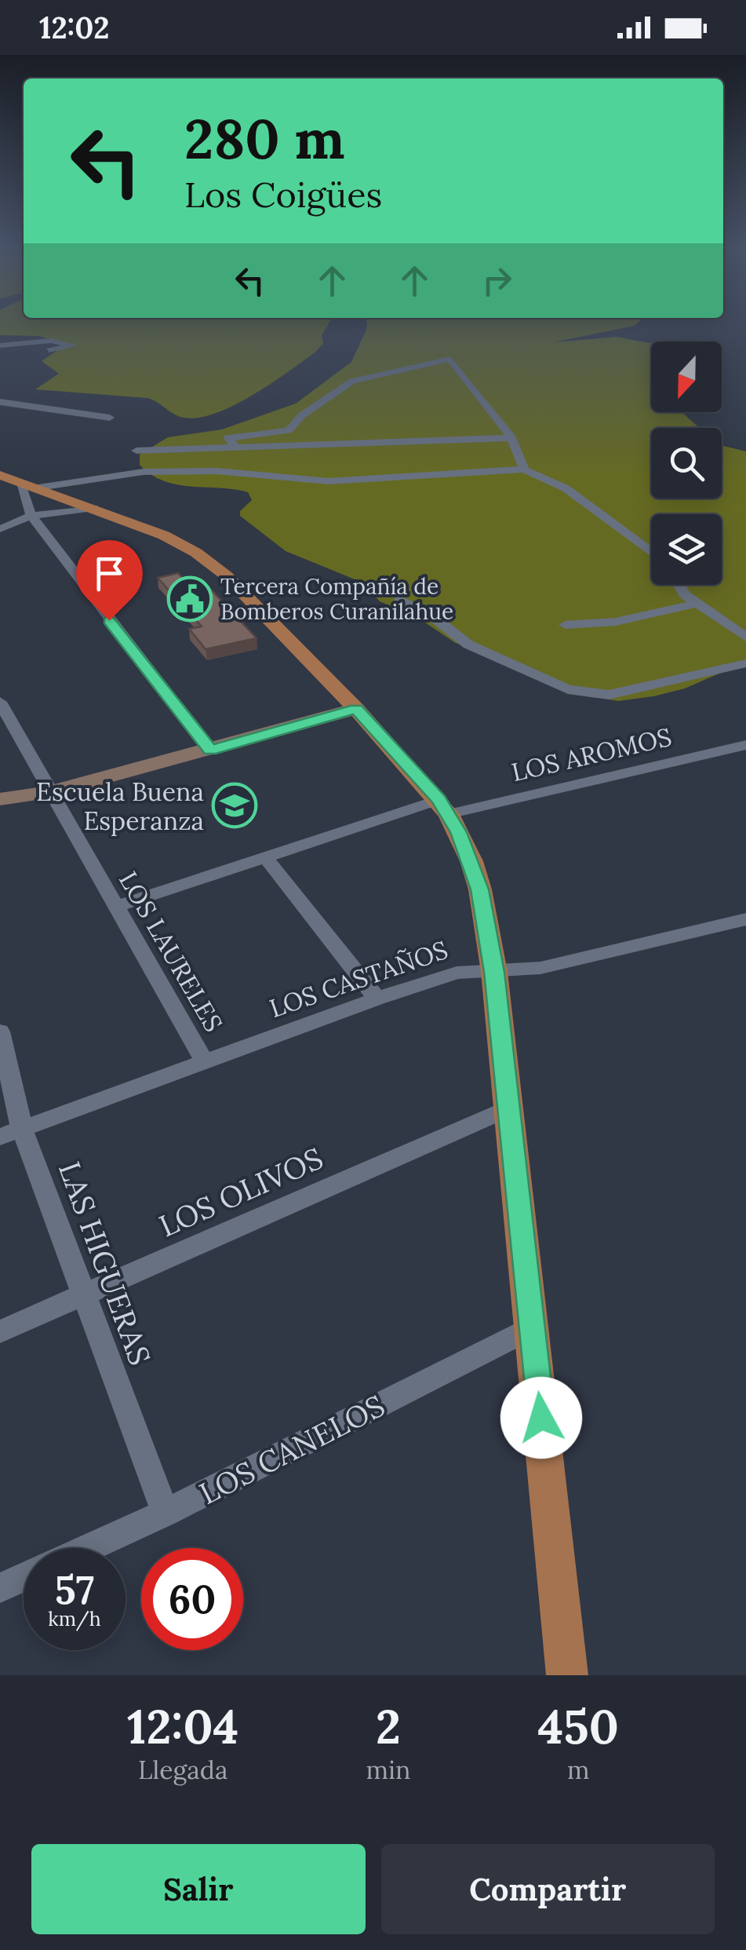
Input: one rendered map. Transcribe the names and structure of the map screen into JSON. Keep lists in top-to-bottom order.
{
  "streets": {
    "street": [
      "LOS AROMOS",
      "LOS LAURELES",
      "LOS CASTAÑOS",
      "LOS OLIVOS",
      "LAS HIGUERAS",
      "LOS CANELOS"
    ]
  },
  "crossings": [
    ["LOS AROMOS", "LOS LAURELES"],
    ["LOS LAURELES", "LOS CASTAÑOS"],
    ["LOS CASTAÑOS", "LAS HIGUERAS"],
    ["LOS OLIVOS", "LAS HIGUERAS"],
    ["LAS HIGUERAS", "LOS CANELOS"]
  ],
  "places": {
    "public building": ["Tercera Compañía de Bomberos Curanilahue"],
    "school or university": ["Escuela Buena Esperanza"]
  },
  "north": "bottom",
  "page": {
    "status": "12:02",
    "turn": ["280 m", "Los Coigües"],
    "speed": "57 km/h",
    "limit": "60",
    "eta": [
      "12:04",
      "Llegada",
      "2",
      "min",
      "450",
      "m"
    ],
    "buttons": ["Salir", "Compartir"]
  }
}
